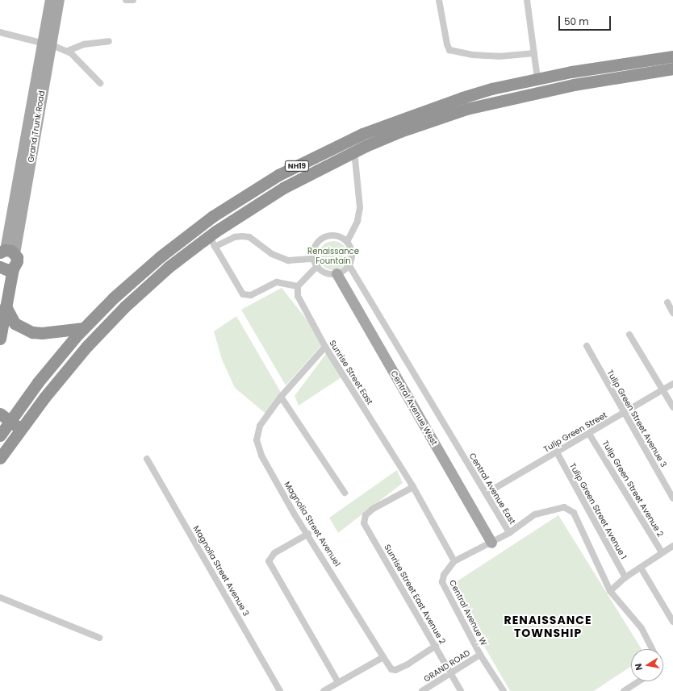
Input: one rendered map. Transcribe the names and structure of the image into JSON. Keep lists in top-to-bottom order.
{
  "streets": {
    "highway": ["NH19"],
    "main road": ["Grand Trunk Road", "Central Avenue West"],
    "street": [
      "Sunrise Street East",
      "Tulip Green Street Avenue 3",
      "Tulip Green Street",
      "Central Avenue East",
      "Tulip Green Street Avenue 2",
      "Tulip Green Street Avenue 1",
      "Magnolia Street Avenue1",
      "Magnolia Street Avenue 3",
      "Sunrise Street East Avenue 2",
      "Central Avenue W",
      "GRAND ROAD"
    ]
  },
  "crossings": [
    ["Sunrise Street East", "Magnolia Street Avenue1"],
    ["Sunrise Street East", "Sunrise Street East Avenue 2"],
    ["Sunrise Street East", "Central Avenue W"],
    ["Central Avenue West", "Central Avenue East"],
    ["Central Avenue West", "Central Avenue W"],
    ["Tulip Green Street Avenue 3", "Tulip Green Street"],
    ["Tulip Green Street", "Central Avenue East"],
    ["Tulip Green Street", "Tulip Green Street Avenue 2"],
    ["Tulip Green Street", "Tulip Green Street Avenue 1"],
    ["Central Avenue East", "Central Avenue W"],
    ["Magnolia Street Avenue1", "Sunrise Street East Avenue 2"],
    ["Sunrise Street East Avenue 2", "GRAND ROAD"],
    ["Central Avenue W", "GRAND ROAD"]
  ],
  "districts": ["RENAISSANCE TOWNSHIP"],
  "parks": ["Renaissance Fountain"],
  "scale_bar": "50 m",
  "north": "left"
}
